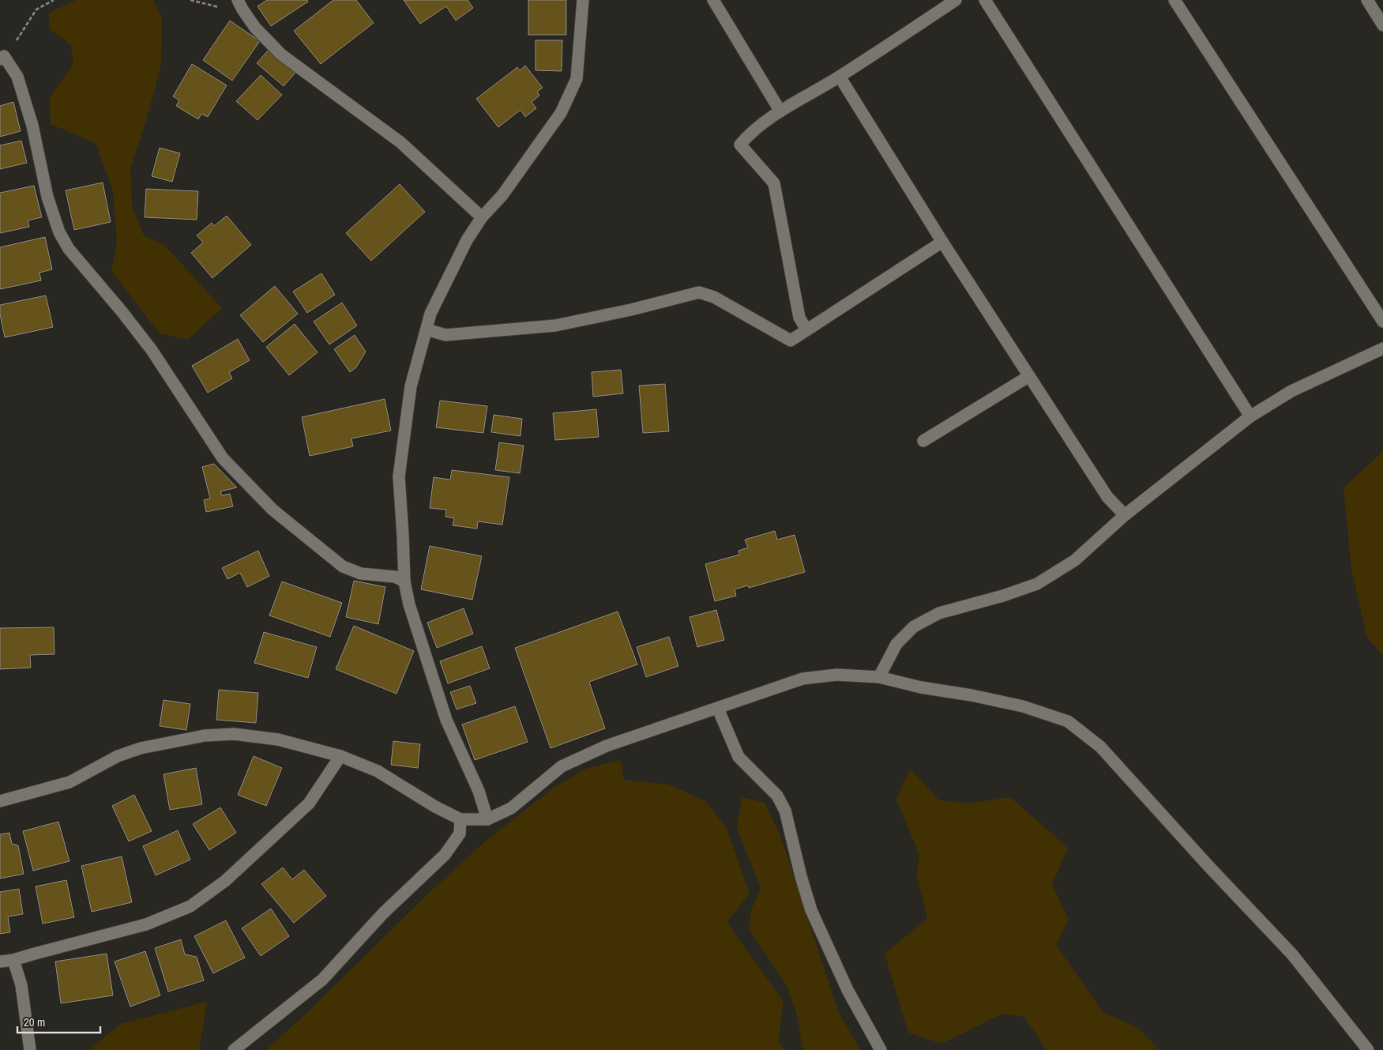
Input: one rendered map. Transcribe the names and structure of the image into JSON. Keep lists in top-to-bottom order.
{
  "scale_bar": "20 m"
}
